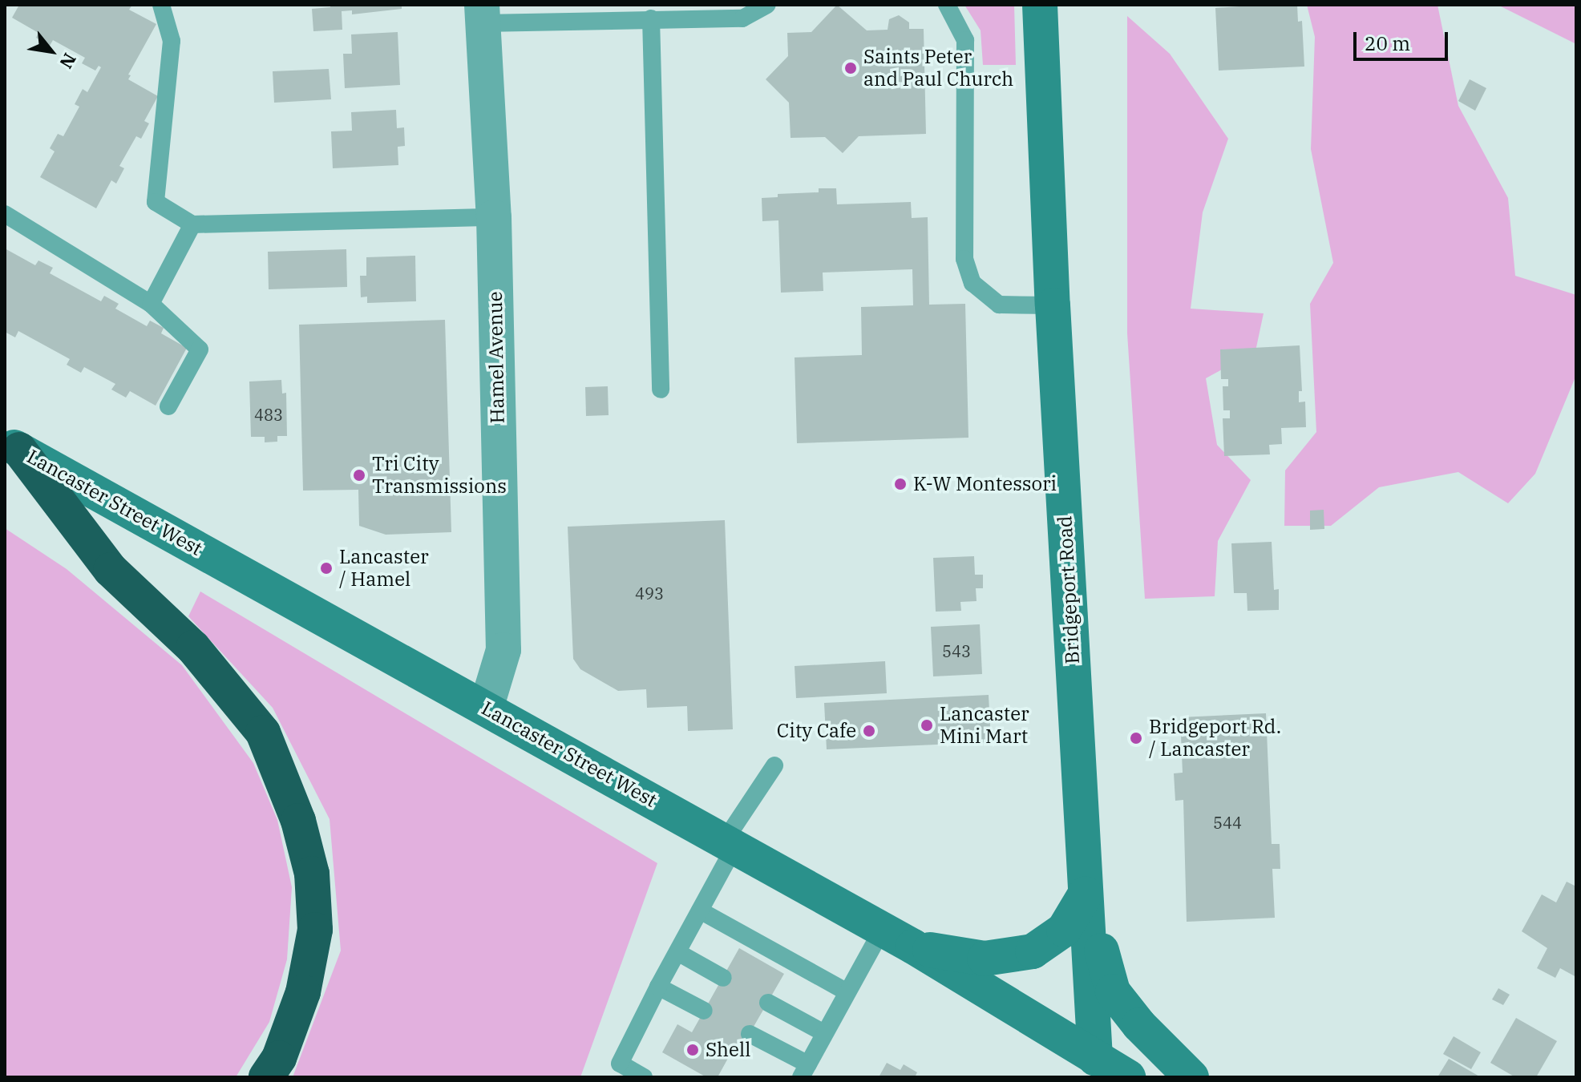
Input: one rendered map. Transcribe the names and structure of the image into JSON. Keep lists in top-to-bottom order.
{
  "streets": {
    "main road": ["Lancaster Street West", "Bridgeport Road"],
    "street": ["Hamel Avenue"]
  },
  "crossings": [
    ["Hamel Avenue", "Lancaster Street West"],
    ["Lancaster Street West", "Bridgeport Road"]
  ],
  "places": [
    "Saints Peter and Paul Church",
    "Tri City Transmissions",
    "K-W Montessori",
    "Lancaster / Hamel",
    "Lancaster Mini Mart",
    "City Cafe",
    "Bridgeport Rd. / Lancaster",
    "Shell"
  ],
  "house_numbers": [
    "483",
    "493",
    "543",
    "544"
  ],
  "scale_bar": "20 m",
  "north": "bottom right"
}
